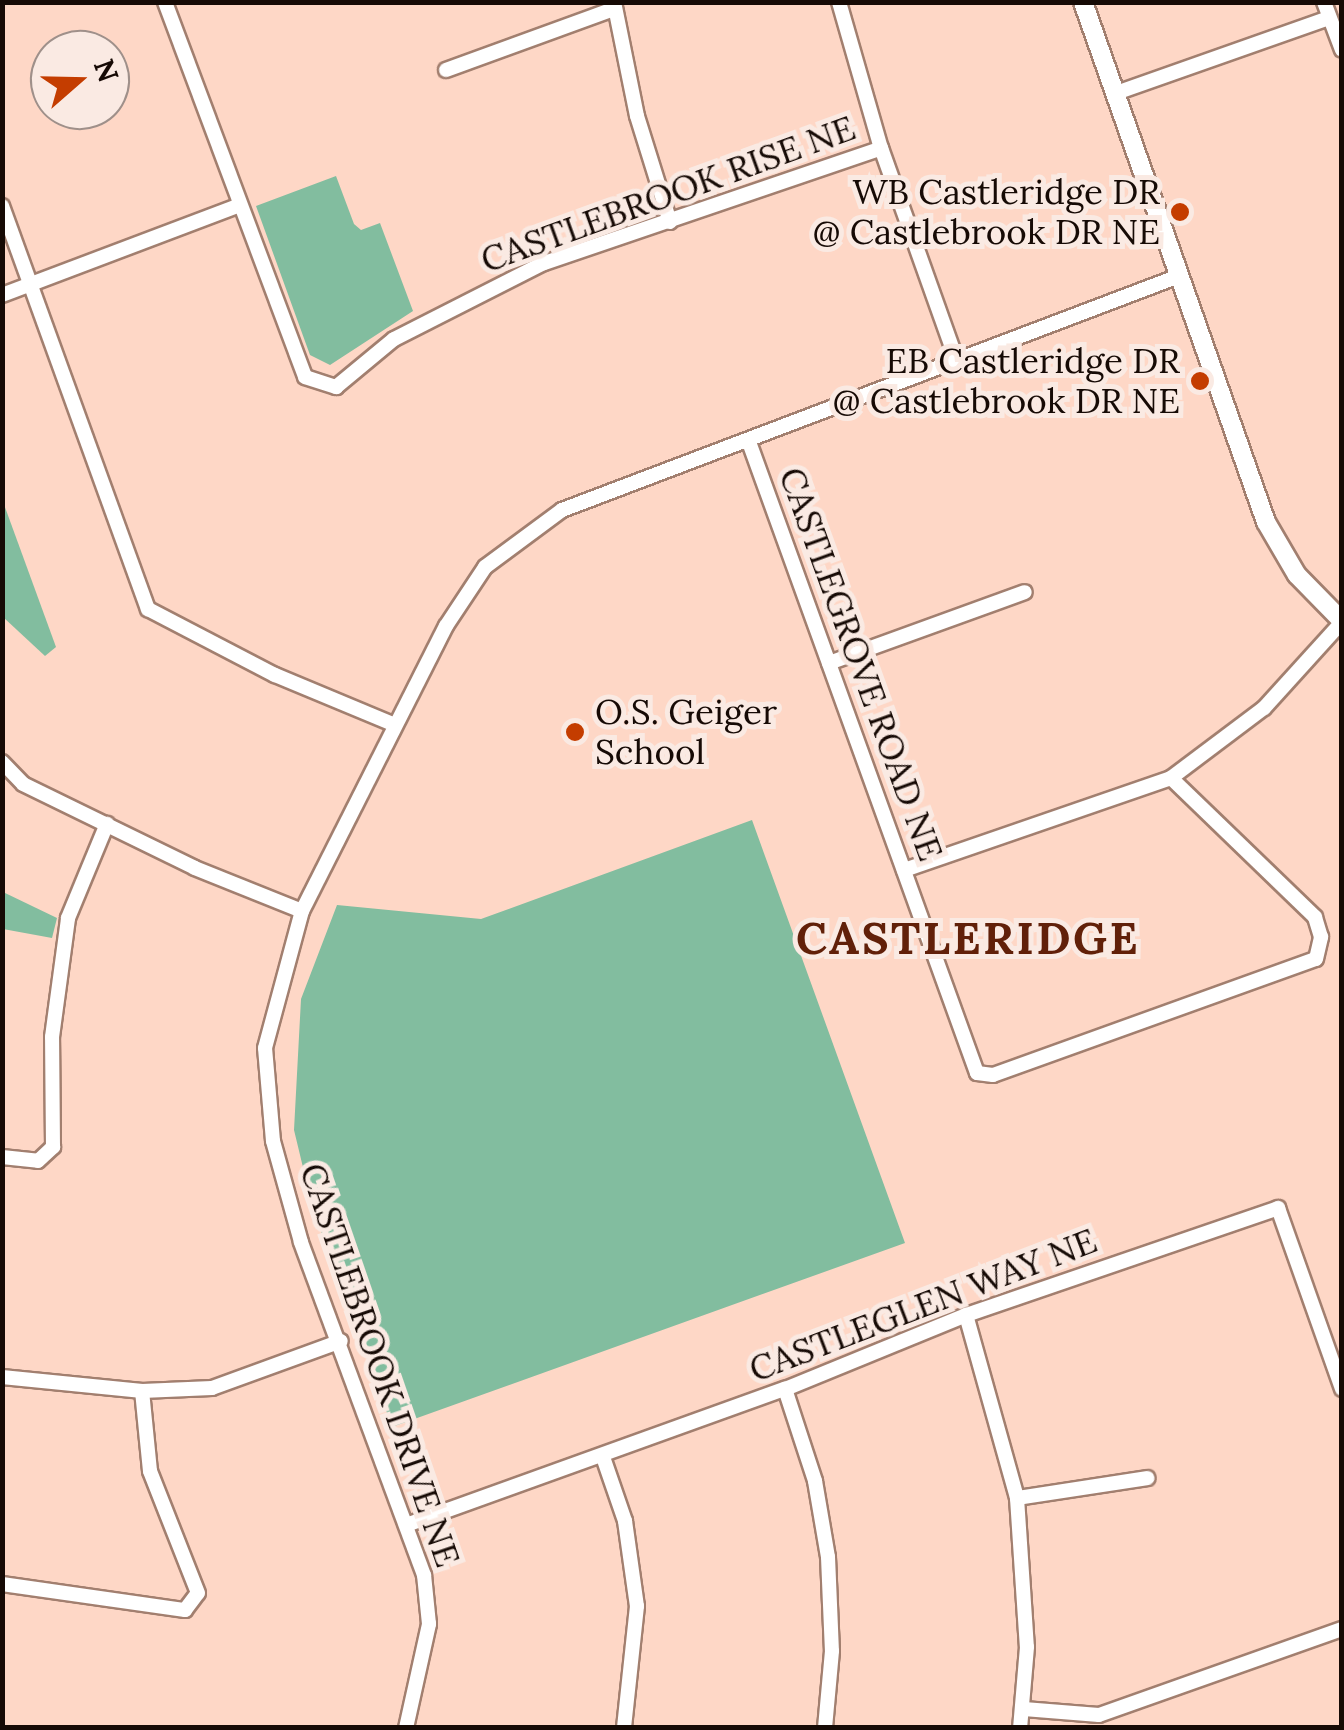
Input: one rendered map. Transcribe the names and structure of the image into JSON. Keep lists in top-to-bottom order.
{
  "streets": {
    "street": [
      "CASTLEBROOK RISE NE",
      "CASTLEGROVE ROAD NE",
      "CASTLEGLEN WAY NE",
      "CASTLEBROOK DRIVE NE"
    ]
  },
  "crossings": [
    ["CASTLEGROVE ROAD NE", "CASTLEBROOK DRIVE NE"],
    ["CASTLEGLEN WAY NE", "CASTLEBROOK DRIVE NE"]
  ],
  "districts": ["CASTLERIDGE"],
  "places": ["WB Castleridge DR @ Castlebrook DR NE", "EB Castleridge DR @ Castlebrook DR NE", "O.S. Geiger School"],
  "north": "right"
}
